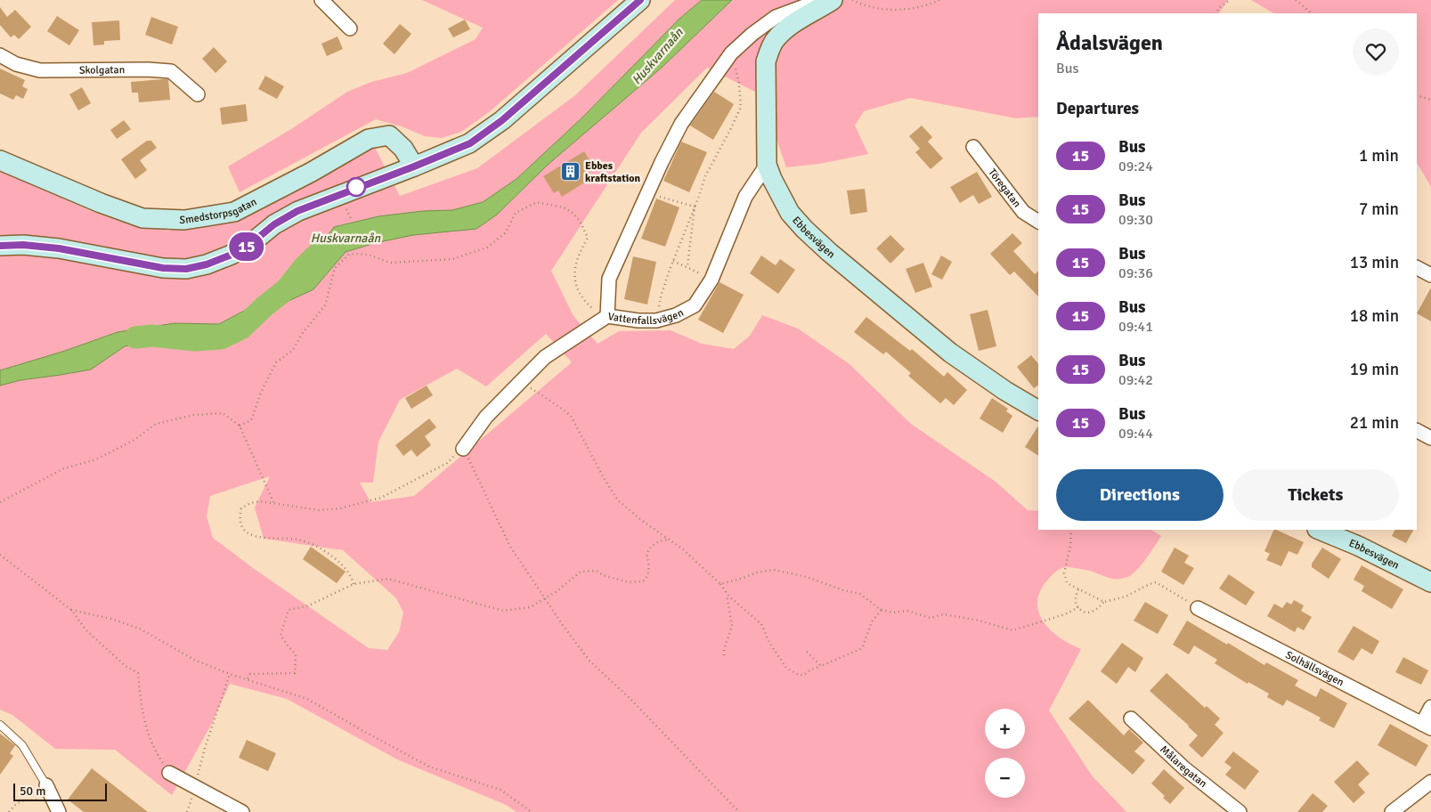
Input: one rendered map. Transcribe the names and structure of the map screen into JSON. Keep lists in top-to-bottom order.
{
  "streets": {
    "street": [
      "Skolgatan",
      "Töregatan",
      "Smedstorpsgatan",
      "Ebbesvägen",
      "Vattenfallsvägen",
      "Solhällsvägen",
      "Målaregatan"
    ]
  },
  "crossings": [
    ["Ebbesvägen", "Vattenfallsvägen"]
  ],
  "water": ["Huskvarnaån"],
  "places": {
    "building": ["Ebbes kraftstation"]
  },
  "lines": ["bus line 15"],
  "scale_bar": "50 m",
  "page": {
    "on_map": "15",
    "heading": [
      ["Ådalsvägen", "Bus"],
      "Departures"
    ],
    "list": [
      {
        "mark": "15",
        "name": "Bus",
        "note": "09:24",
        "value": "1 min"
      },
      {
        "mark": "15",
        "name": "Bus",
        "note": "09:30",
        "value": "7 min"
      },
      {
        "mark": "15",
        "name": "Bus",
        "note": "09:36",
        "value": "13 min"
      },
      {
        "mark": "15",
        "name": "Bus",
        "note": "09:41",
        "value": "18 min"
      },
      {
        "mark": "15",
        "name": "Bus",
        "note": "09:42",
        "value": "19 min"
      },
      {
        "mark": "15",
        "name": "Bus",
        "note": "09:44",
        "value": "21 min"
      }
    ],
    "buttons": ["Directions", "Tickets"],
    "map_buttons": ["+", "−"],
    "scale": "50 m"
  }
}
